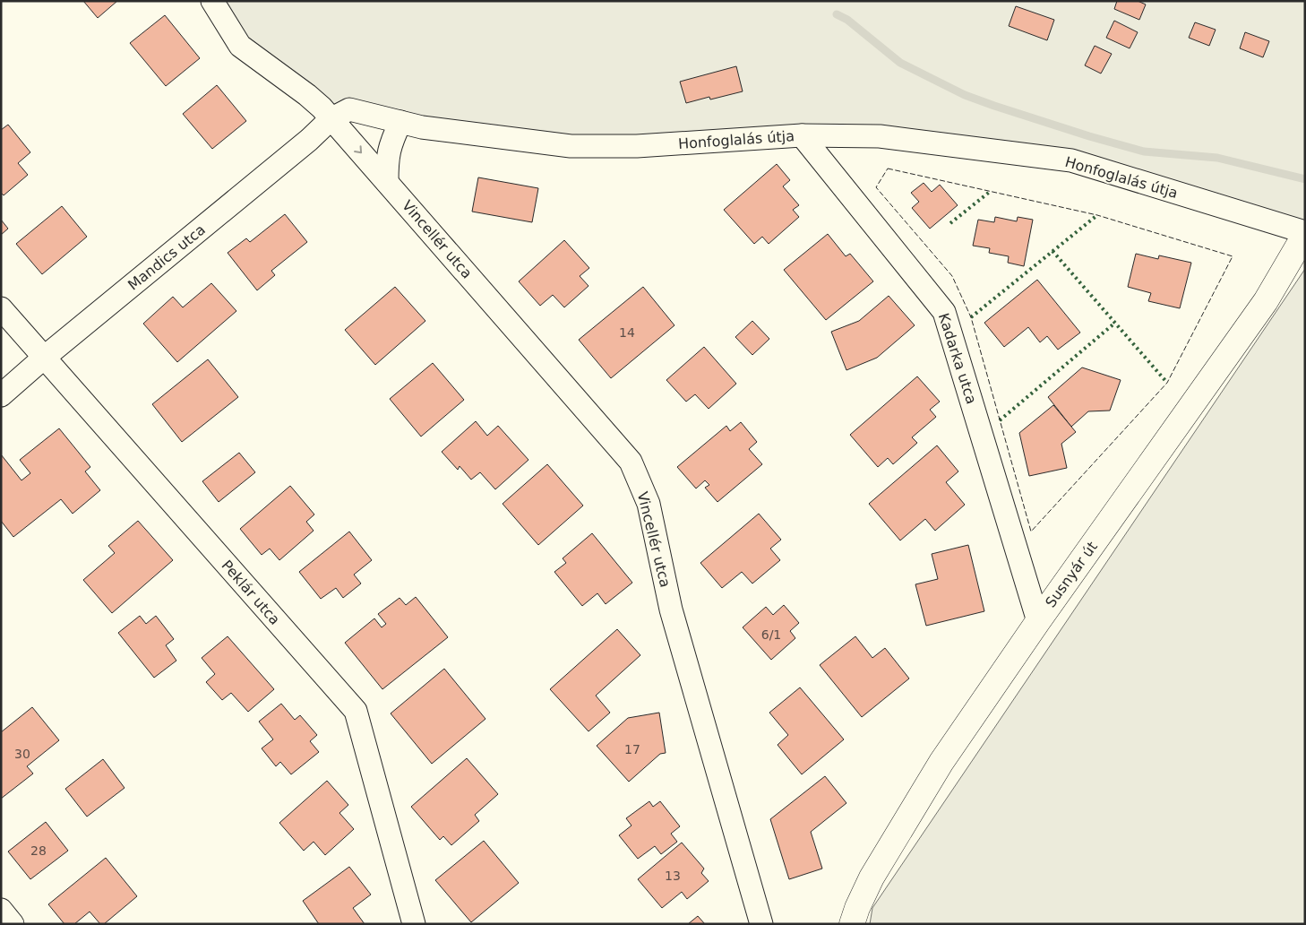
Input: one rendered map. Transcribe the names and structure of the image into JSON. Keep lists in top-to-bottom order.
{
  "streets": {
    "street": [
      "Honfoglalás útja",
      "Vincellér utca",
      "Mandics utca",
      "Kadarka utca",
      "Susnyár út",
      "Peklár utca"
    ]
  },
  "crossings": [
    ["Honfoglalás útja", "Vincellér utca"],
    ["Honfoglalás útja", "Mandics utca"],
    ["Honfoglalás útja", "Kadarka utca"],
    ["Honfoglalás útja", "Susnyár út"],
    ["Vincellér utca", "Mandics utca"],
    ["Mandics utca", "Peklár utca"],
    ["Kadarka utca", "Susnyár út"]
  ],
  "house_numbers": [
    "14",
    "6/1",
    "17",
    "30",
    "28",
    "13"
  ]
}
